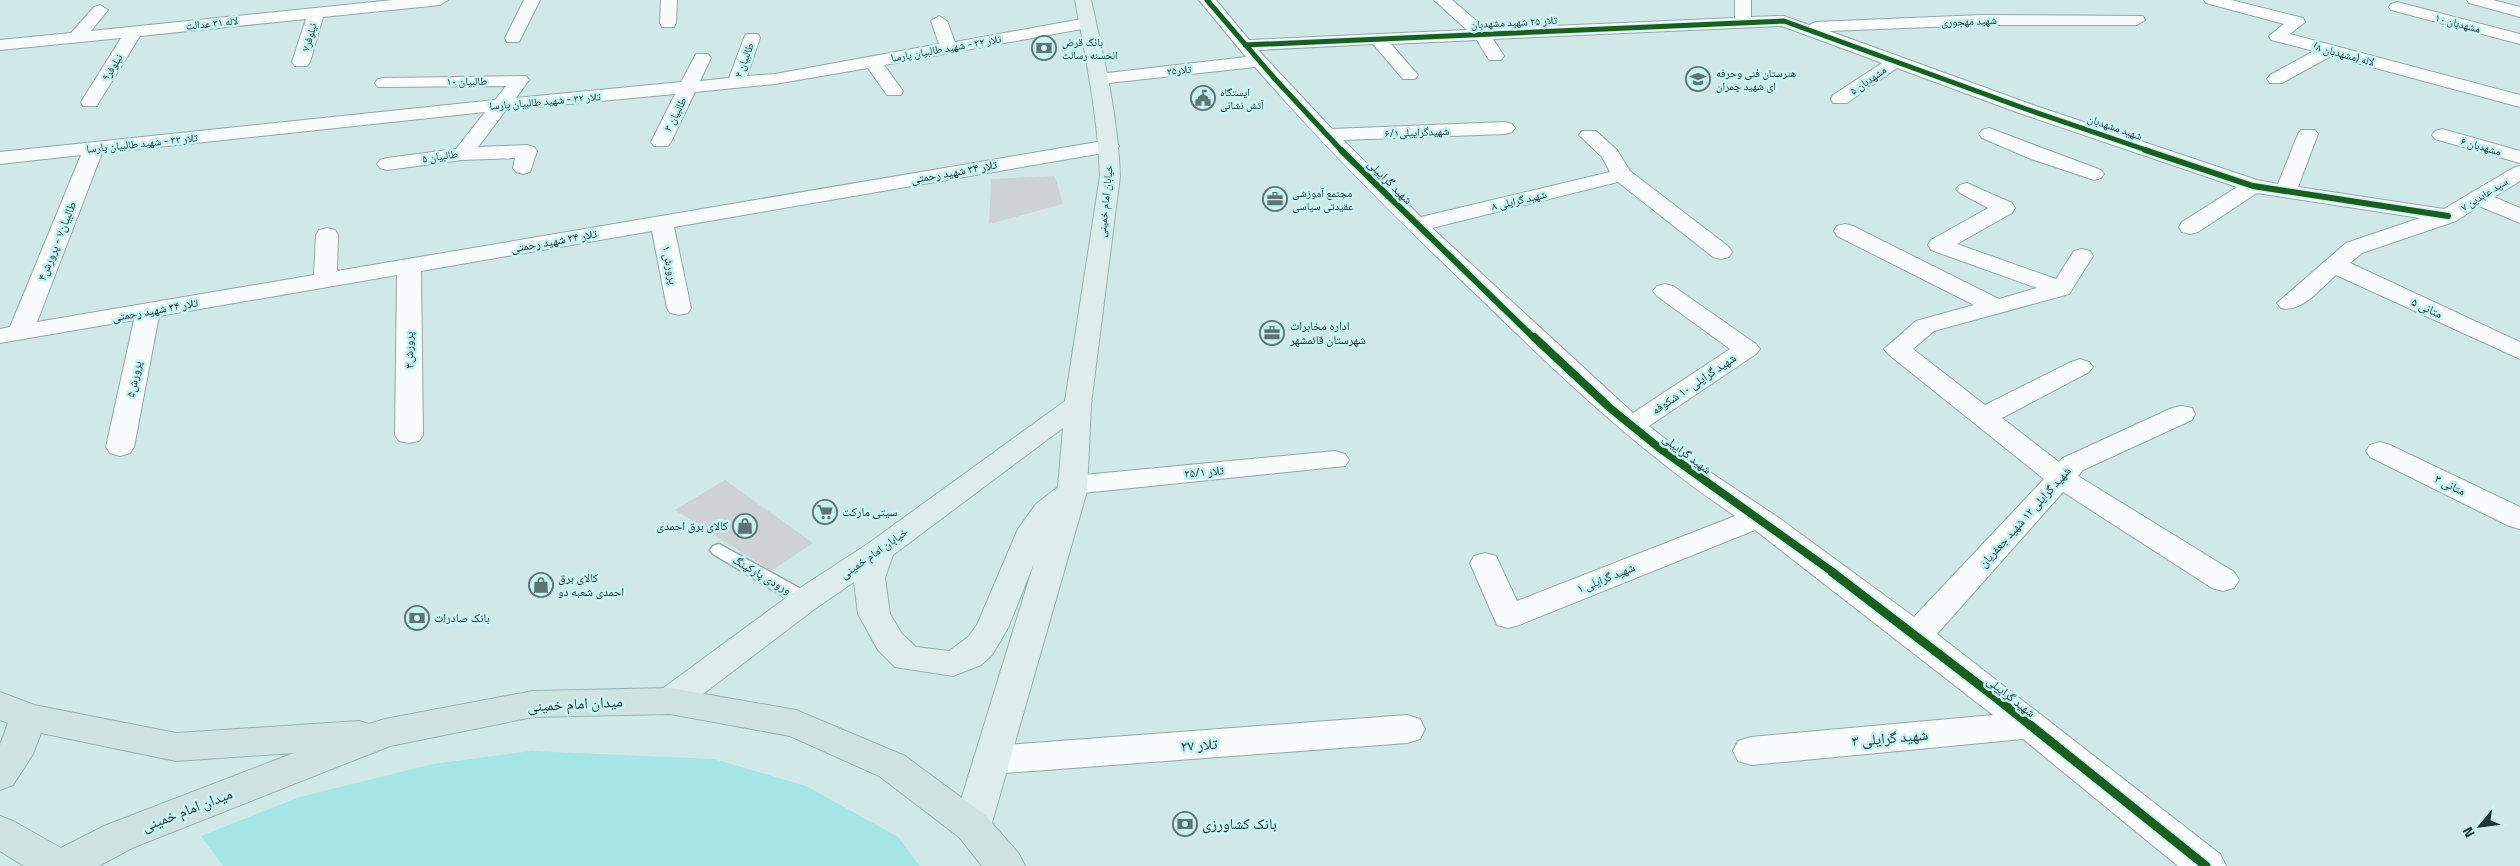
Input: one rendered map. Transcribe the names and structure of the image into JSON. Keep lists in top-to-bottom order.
{
  "streets": {
    "highway": ["میدان امام خمینی"],
    "main road": ["خیابان امام خمینی"],
    "street": [
      "شهید مهجوری",
      "تلار ۲۵ شهید مشهدبان",
      "لاله ۳۱ عدالت",
      "مشهدبان ۱۰",
      "نیلوفر۷",
      "تلار ۳۲ - شهید طالبیان پارسا",
      "لاله (مشهدبان ۸)",
      "طالبیان ۴",
      "نیلوفر۹",
      "تلار۲۵",
      "مشهدبان ۵",
      "طالبیان ۱۰",
      "طالبیان ۳",
      "شهید مشهدبان",
      "شهیدگراییلی۶/۱",
      "مشهدبان ۶",
      "طالبیان ۵",
      "تلار ۳۴ شهید رحمتی",
      "شهید گراییلی",
      "سید عابدین ۷",
      "شهید گرایلی ۸",
      "طالبیان۷ - پرورش۴",
      "پرورش ۱",
      "متانی ۵",
      "پرورش۳",
      "پرورش۵",
      "شهید گرایلی ۱۰ شکوفه",
      "تلار ۲۵/۱",
      "متانی ۳",
      "شهید گرایلی ۱۲ شهید جعفریان",
      "شهید گرایلی ۱",
      "شهید گرایلی ۳",
      "تلار ۲۷"
    ],
    "lane": ["ورودی پارکینگ"]
  },
  "crossings": [
    ["شهید مهجوری", "تلار ۲۵ شهید مشهدبان"],
    ["شهید مهجوری", "شهید مشهدبان"],
    ["تلار ۲۵ شهید مشهدبان", "تلار۲۵"],
    ["تلار ۲۵ شهید مشهدبان", "شهید مشهدبان"],
    ["تلار ۲۵ شهید مشهدبان", "شهید گراییلی"],
    ["لاله ۳۱ عدالت", "نیلوفر۷"],
    ["لاله ۳۱ عدالت", "نیلوفر۹"],
    ["تلار ۳۲ - شهید طالبیان پارسا", "طالبیان ۴"],
    ["تلار ۳۲ - شهید طالبیان پارسا", "طالبیان ۱۰"],
    ["تلار ۳۲ - شهید طالبیان پارسا", "طالبیان ۳"],
    ["تلار ۳۲ - شهید طالبیان پارسا", "طالبیان ۵"],
    ["تلار ۳۲ - شهید طالبیان پارسا", "خیابان امام خمینی"],
    ["تلار ۳۲ - شهید طالبیان پارسا", "طالبیان۷ - پرورش۴"],
    ["تلار۲۵", "شهید گراییلی"],
    ["تلار۲۵", "خیابان امام خمینی"],
    ["مشهدبان ۵", "شهید مشهدبان"],
    ["طالبیان ۱۰", "طالبیان ۵"],
    ["شهید مشهدبان", "سید عابدین ۷"],
    ["شهیدگراییلی۶/۱", "شهید گراییلی"],
    ["تلار ۳۴ شهید رحمتی", "خیابان امام خمینی"],
    ["تلار ۳۴ شهید رحمتی", "طالبیان۷ - پرورش۴"],
    ["تلار ۳۴ شهید رحمتی", "پرورش ۱"],
    ["تلار ۳۴ شهید رحمتی", "پرورش۳"],
    ["تلار ۳۴ شهید رحمتی", "پرورش۵"],
    ["شهید گراییلی", "شهید گرایلی ۸"],
    ["شهید گراییلی", "شهید گرایلی ۱۰ شکوفه"],
    ["شهید گراییلی", "شهید گرایلی ۱۲ شهید جعفریان"],
    ["شهید گراییلی", "شهید گرایلی ۱"],
    ["شهید گراییلی", "شهید گرایلی ۳"],
    ["سید عابدین ۷", "متانی ۵"],
    ["خیابان امام خمینی", "تلار ۲۵/۱"],
    ["خیابان امام خمینی", "ورودی پارکینگ"],
    ["خیابان امام خمینی", "میدان امام خمینی"],
    ["خیابان امام خمینی", "تلار ۲۷"]
  ],
  "places": {
    "bank": ["بانک قرض الحسنه رسالت", "بانک صادرات", "بانک کشاورزی"],
    "school or university": ["هنرستان فنی وحرفه ای شهید چمران"],
    "public building": ["ایستگاه آتش نشانی"],
    "office": ["مجتمع آموزشی عقیدتی سیاسی", "اداره مخابرات شهرستان قائمشهر"],
    "supermarket": ["سیتی مارکت"],
    "shop": ["کالای برق احمدی", "کالای برق احمدی شعبه دو"]
  },
  "north": "bottom left"
}
